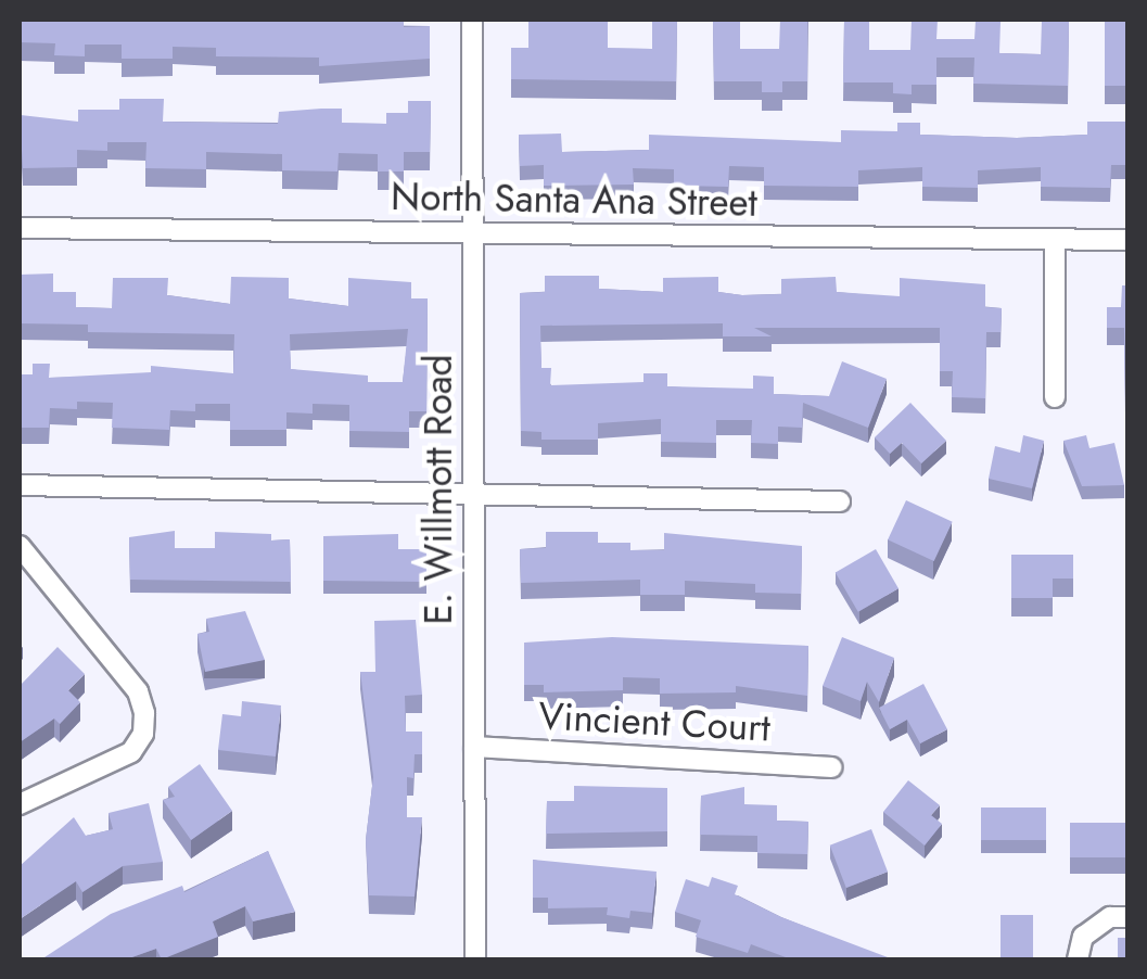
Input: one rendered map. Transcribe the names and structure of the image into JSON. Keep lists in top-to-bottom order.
{
  "streets": {
    "street": ["North Santa Ana Street", "E. Willmott Road", "Vincient Court"]
  },
  "crossings": [
    ["North Santa Ana Street", "E. Willmott Road"],
    ["E. Willmott Road", "Vincient Court"]
  ]
}
